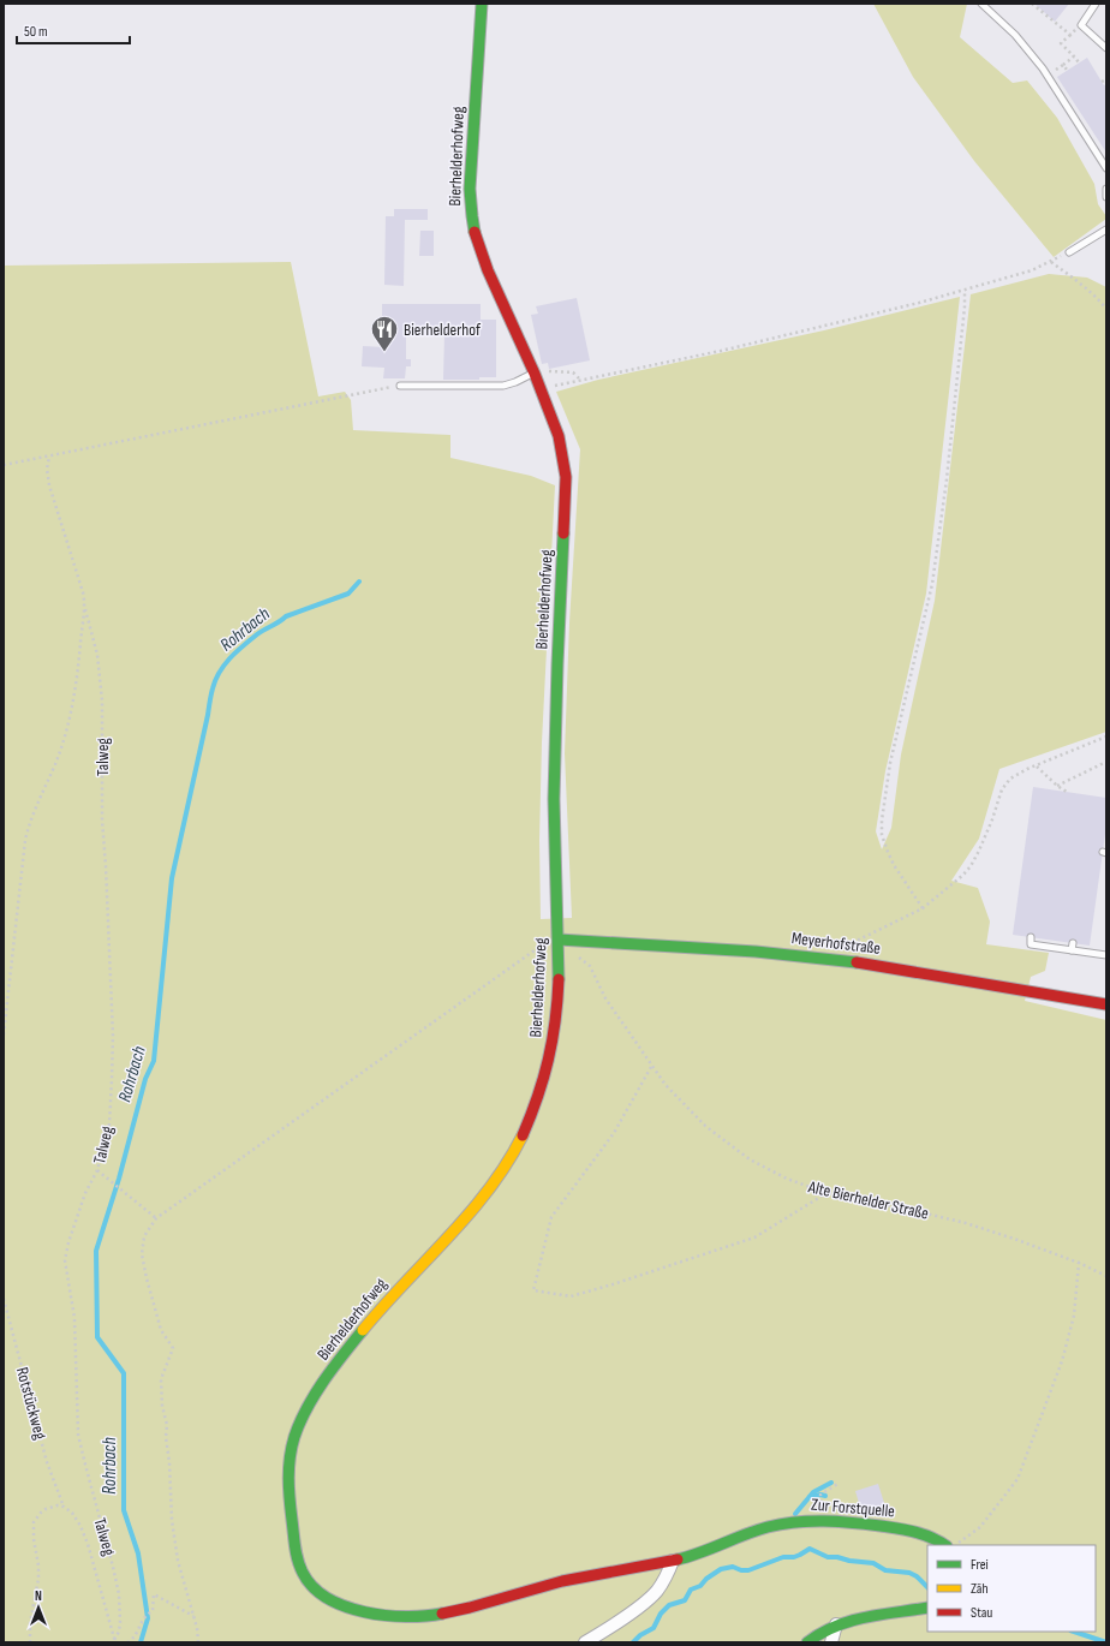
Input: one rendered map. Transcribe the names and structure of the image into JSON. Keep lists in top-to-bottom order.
{
  "streets": {
    "street": ["Bierhelderhofweg", "Meyerhofstraße", "Zur Forstquelle"],
    "path": ["Talweg", "Alte Bierhelder Straße", "Rotstückweg"]
  },
  "crossings": [
    ["Bierhelderhofweg", "Meyerhofstraße"],
    ["Bierhelderhofweg", "Zur Forstquelle"]
  ],
  "water": ["Rohrbach"],
  "places": {
    "restaurant": ["Bierhelderhof"]
  },
  "legend": ["Frei", "Zäh", "Stau"],
  "scale_bar": "50 m",
  "north": "top"
}
